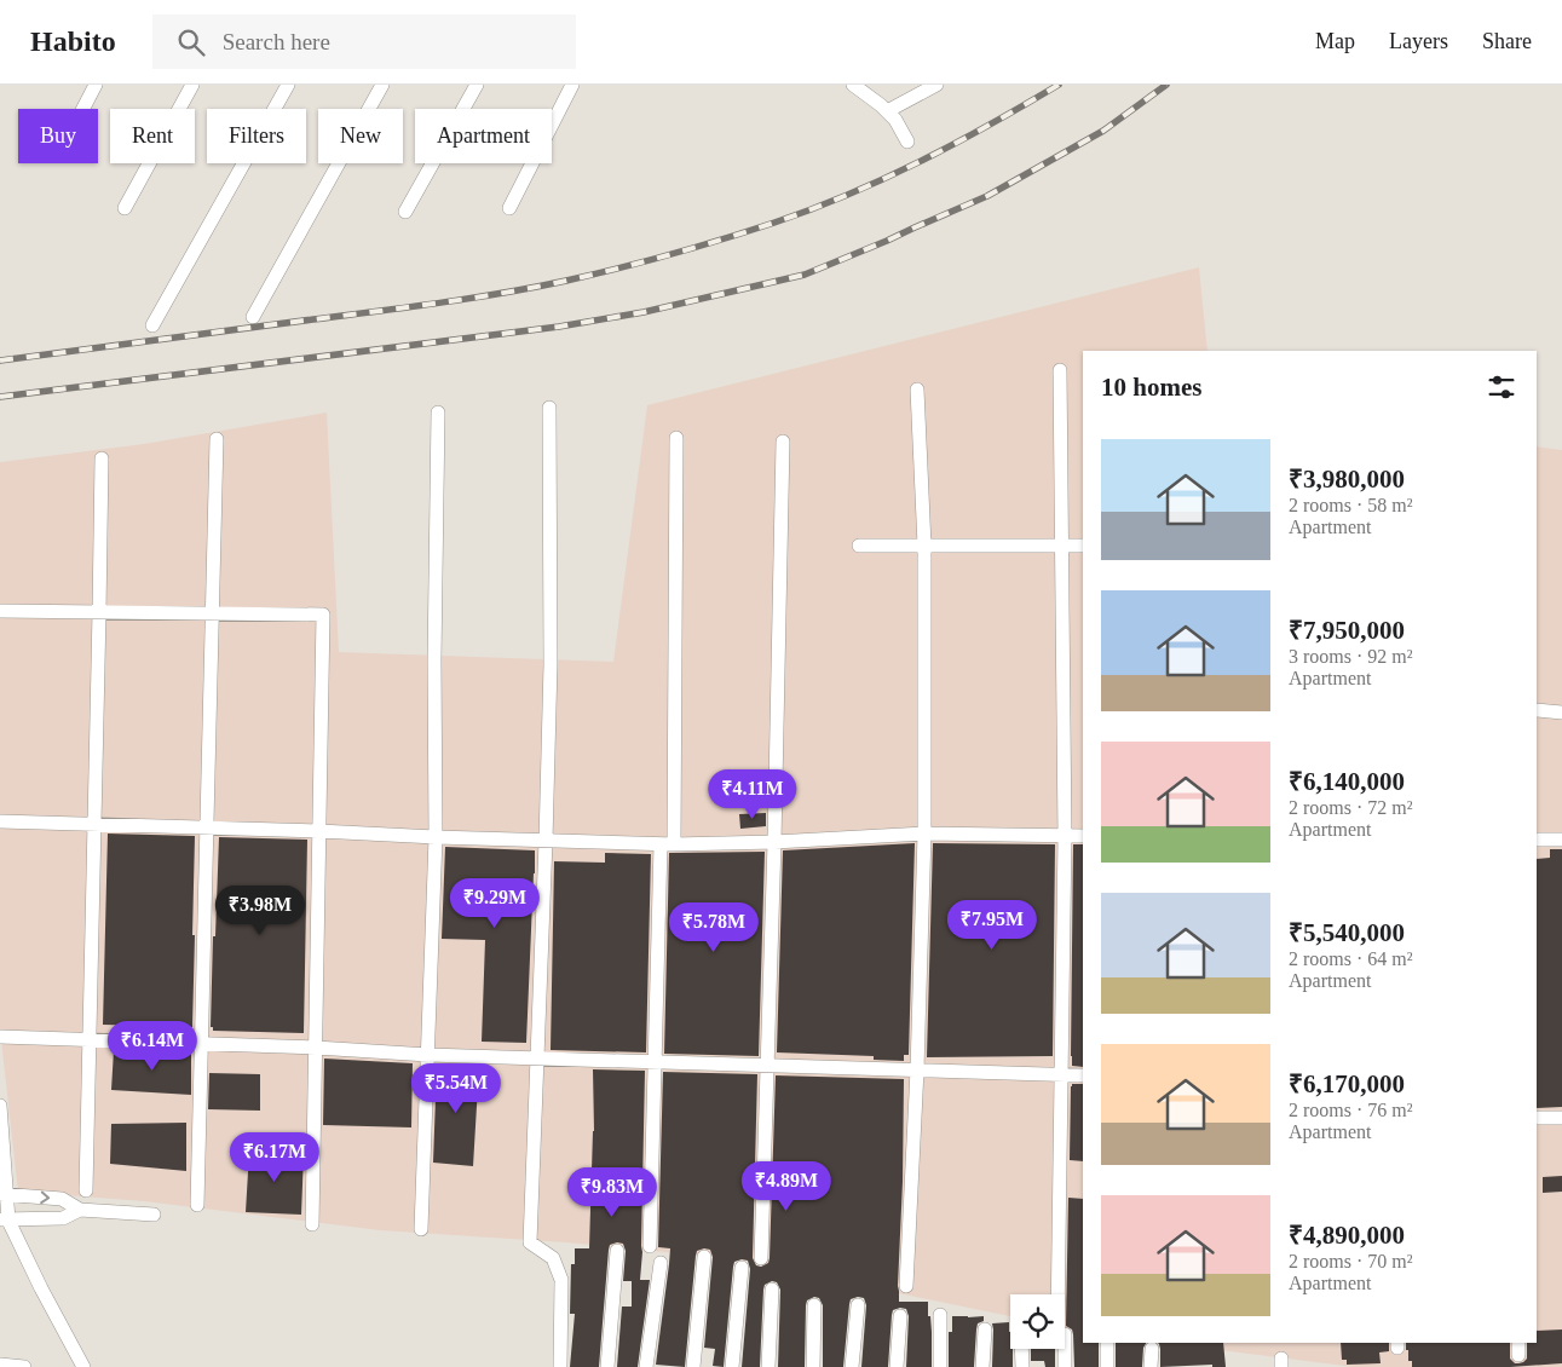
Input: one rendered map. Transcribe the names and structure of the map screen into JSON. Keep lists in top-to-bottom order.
{
  "page": {
    "header": "Habito",
    "search": "Search here",
    "nav": ["Map", "Layers", "Share"],
    "chip": [
      "Buy",
      "Rent",
      "Filters",
      "New",
      "Apartment"
    ],
    "heading": "10 homes",
    "list": [
      {
        "name": "₹3,980,000",
        "note": "2 rooms · 58 m² · Apartment"
      },
      {
        "name": "₹7,950,000",
        "note": "3 rooms · 92 m² · Apartment"
      },
      {
        "name": "₹6,140,000",
        "note": "2 rooms · 72 m² · Apartment"
      },
      {
        "name": "₹5,540,000",
        "note": "2 rooms · 64 m² · Apartment"
      },
      {
        "name": "₹6,170,000",
        "note": "2 rooms · 76 m² · Apartment"
      },
      {
        "name": "₹4,890,000",
        "note": "2 rooms · 70 m² · Apartment"
      }
    ],
    "price": [
      "₹4.11M",
      "₹9.29M",
      "₹3.98M",
      "₹7.95M",
      "₹5.78M",
      "₹6.14M",
      "₹5.54M",
      "₹6.17M",
      "₹4.89M",
      "₹9.83M"
    ]
  }
}
